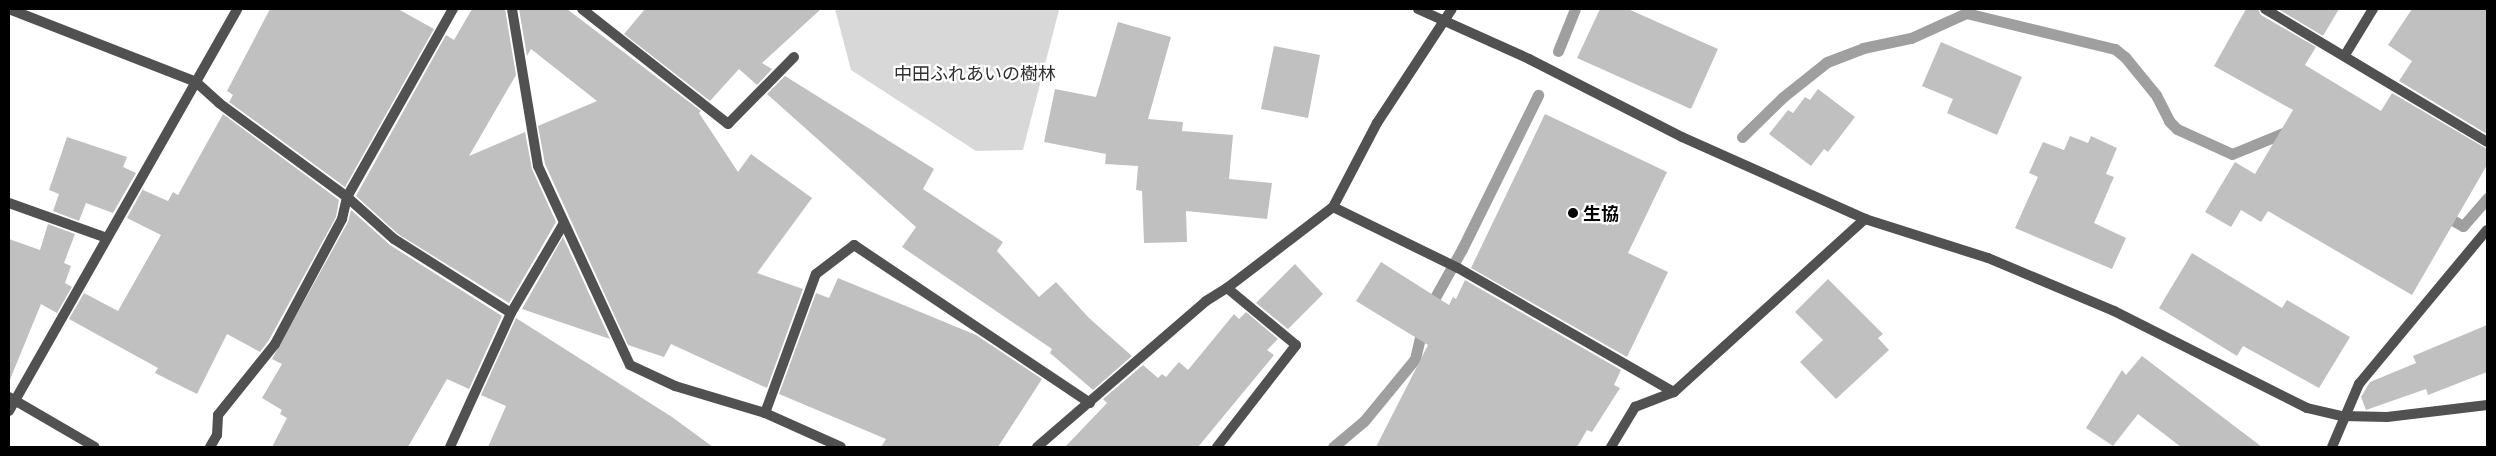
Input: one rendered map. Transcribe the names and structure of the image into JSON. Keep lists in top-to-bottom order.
{
  "parks": ["中田ふれあいの樹林"],
  "places": ["生協"]
}
